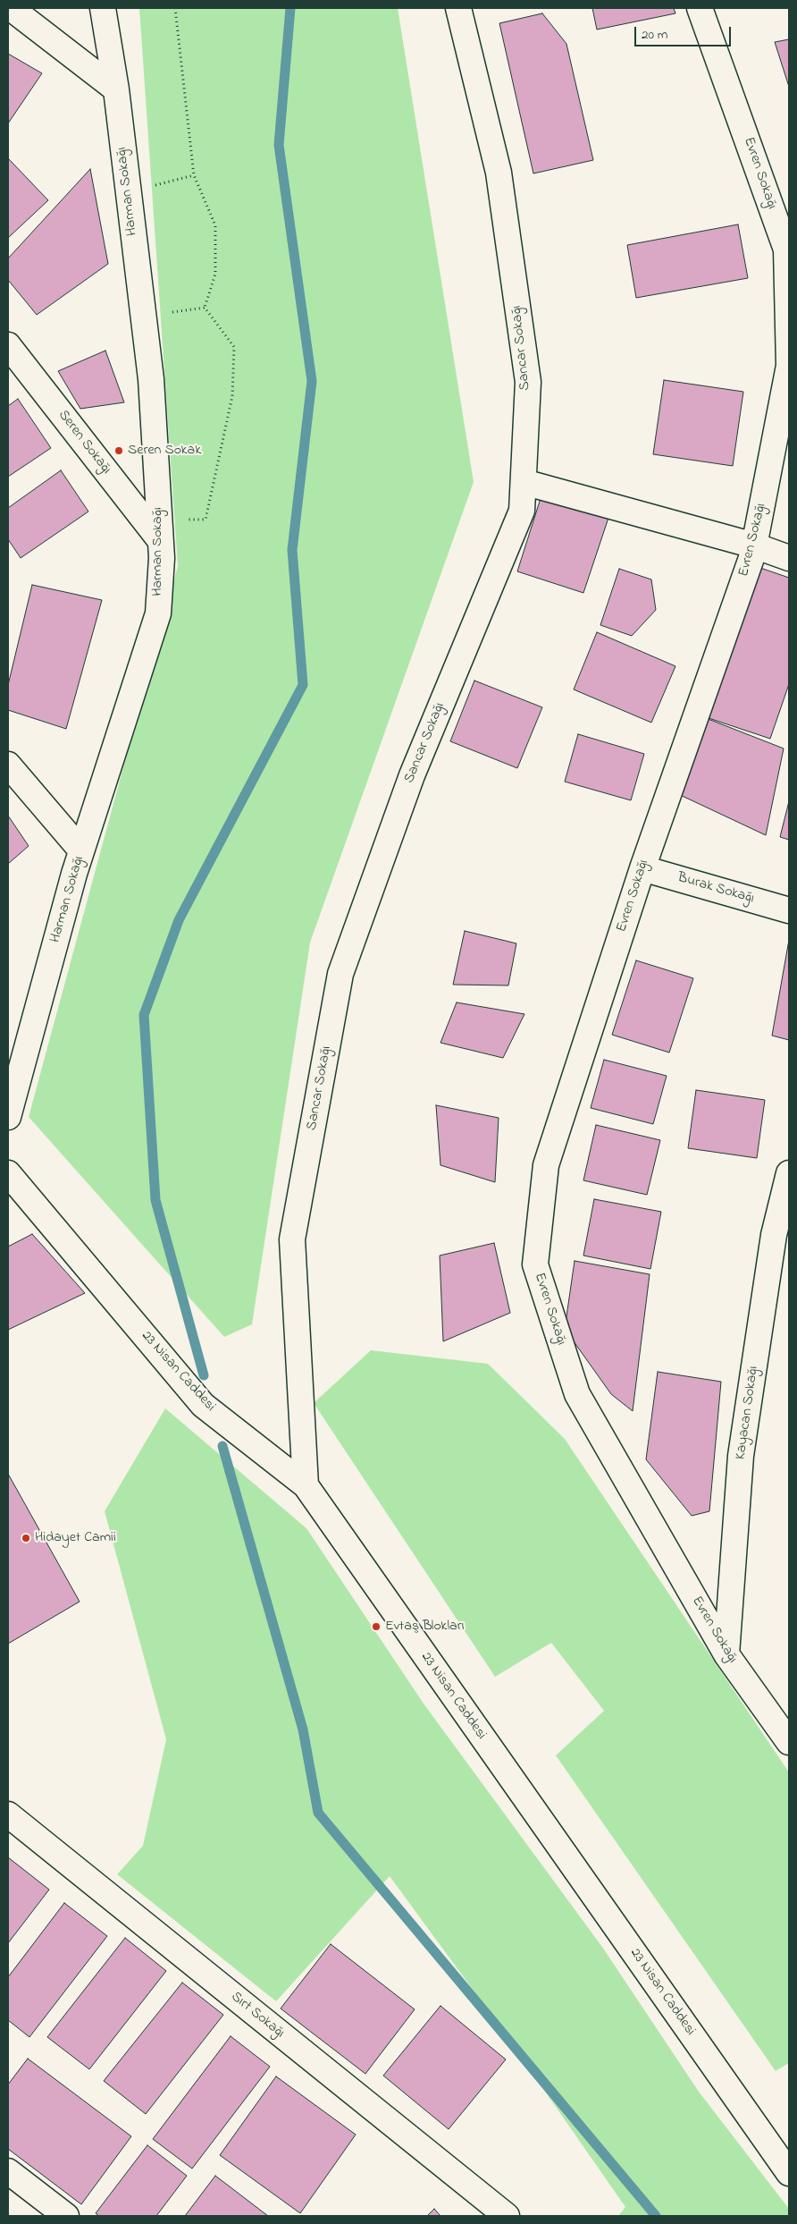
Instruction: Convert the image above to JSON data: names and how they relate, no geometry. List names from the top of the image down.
{
  "streets": {
    "street": [
      "Evren Sokağı",
      "Harman Sokağı",
      "Sancar Sokağı",
      "Seren Sokağı",
      "Burak Sokağı",
      "23 Nisan Caddesi",
      "Kayacan Sokağı",
      "Sırt Sokağı"
    ]
  },
  "crossings": [
    ["Evren Sokağı", "Burak Sokağı"],
    ["Evren Sokağı", "Kayacan Sokağı"],
    ["Harman Sokağı", "Seren Sokağı"],
    ["Sancar Sokağı", "23 Nisan Caddesi"]
  ],
  "places": ["Seren Sokak", "Hidayet Camii", "Evtaş Blokları"],
  "scale_bar": "20 m"
}
